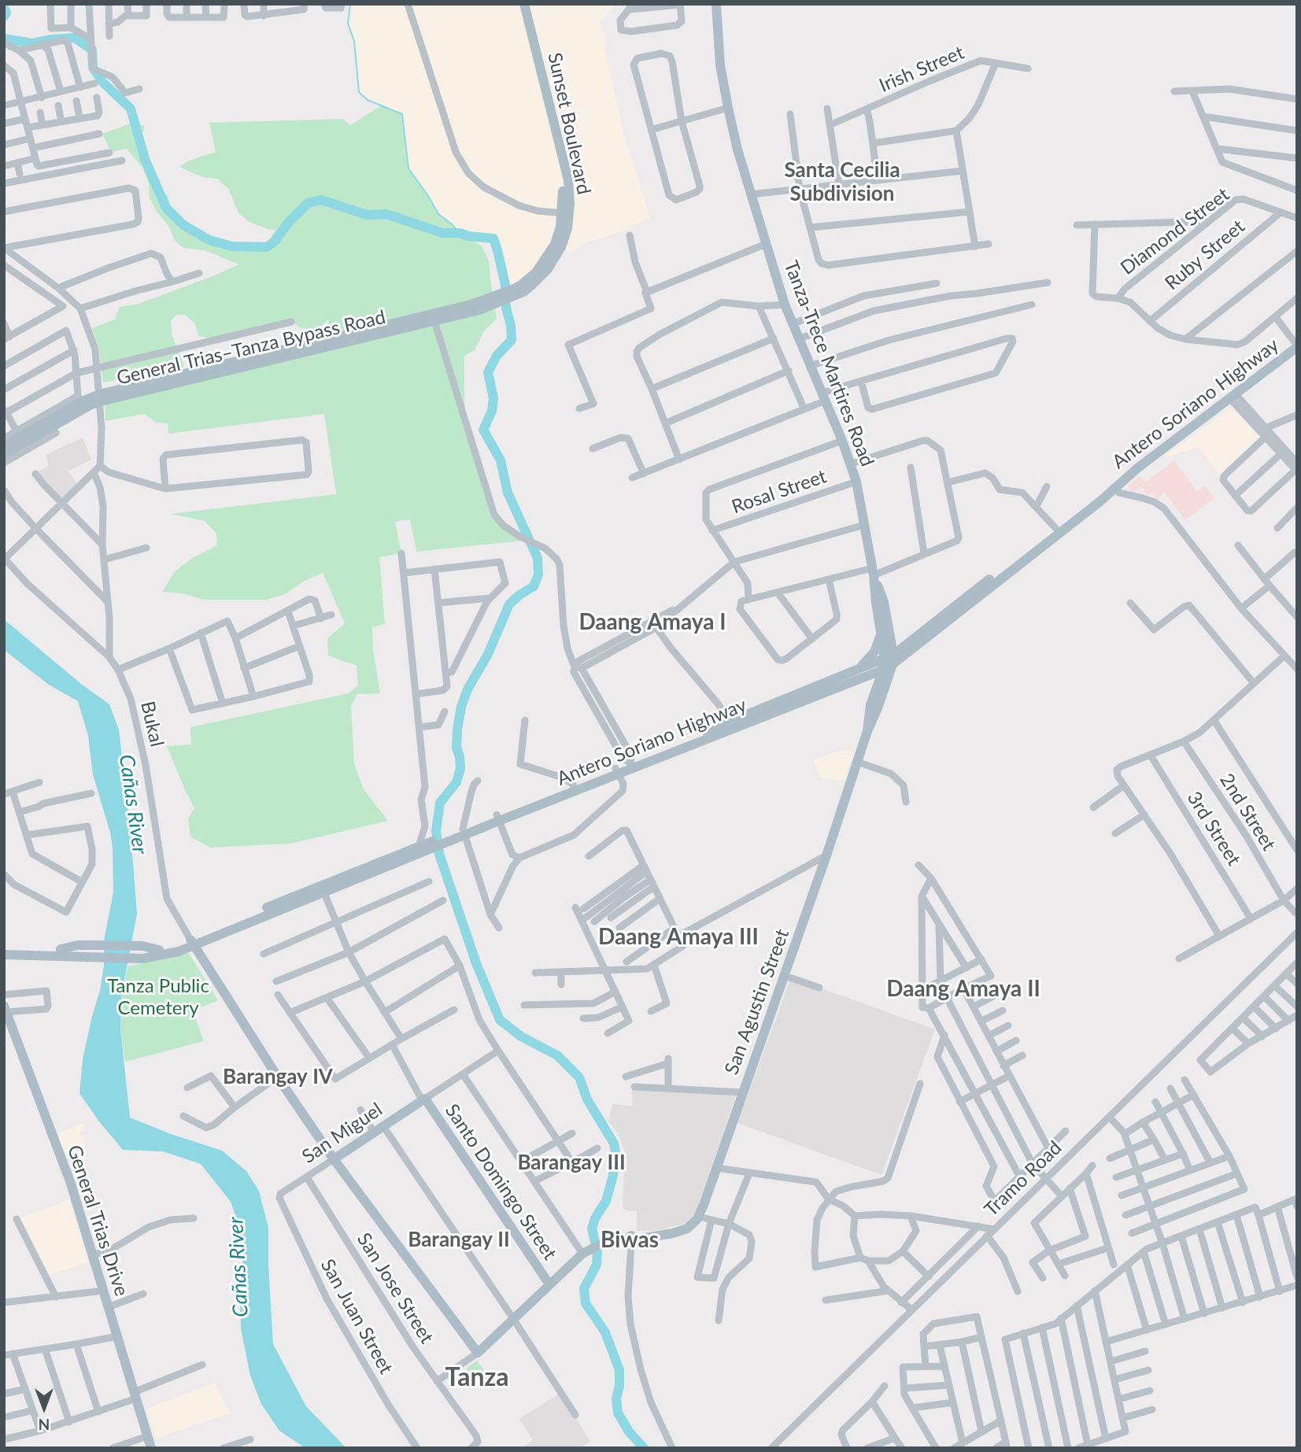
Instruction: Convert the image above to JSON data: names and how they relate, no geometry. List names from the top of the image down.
{
  "streets": {
    "main road": [
      "Sunset Boulevard",
      "General Trias–Tanza Bypass Road",
      "Tanza-Trece Martires Road",
      "Antero Soriano Highway",
      "San Agustin Street",
      "San Miguel",
      "Santo Domingo Street",
      "General Trias Drive"
    ],
    "street": [
      "Irish Street",
      "Diamond Street",
      "Ruby Street",
      "Rosal Street",
      "Bukal",
      "2nd Street",
      "3rd Street",
      "Tramo Road",
      "San Jose Street",
      "San Juan Street"
    ]
  },
  "crossings": [
    ["Sunset Boulevard", "General Trias–Tanza Bypass Road"],
    ["Diamond Street", "Ruby Street"],
    ["Tanza-Trece Martires Road", "Antero Soriano Highway"],
    ["Tanza-Trece Martires Road", "Rosal Street"],
    ["Tanza-Trece Martires Road", "San Agustin Street"],
    ["Antero Soriano Highway", "Bukal"],
    ["Antero Soriano Highway", "San Agustin Street"],
    ["San Miguel", "Santo Domingo Street"],
    ["San Miguel", "San Jose Street"],
    ["San Miguel", "San Juan Street"]
  ],
  "districts": [
    "Santa Cecilia Subdivision",
    "Daang Amaya I",
    "Daang Amaya III",
    "Daang Amaya II",
    "Barangay IV",
    "Barangay III",
    "Barangay II",
    "Biwas",
    "Tanza"
  ],
  "water": ["Cañas River"],
  "parks": ["Tanza Public Cemetery"],
  "north": "bottom"
}
